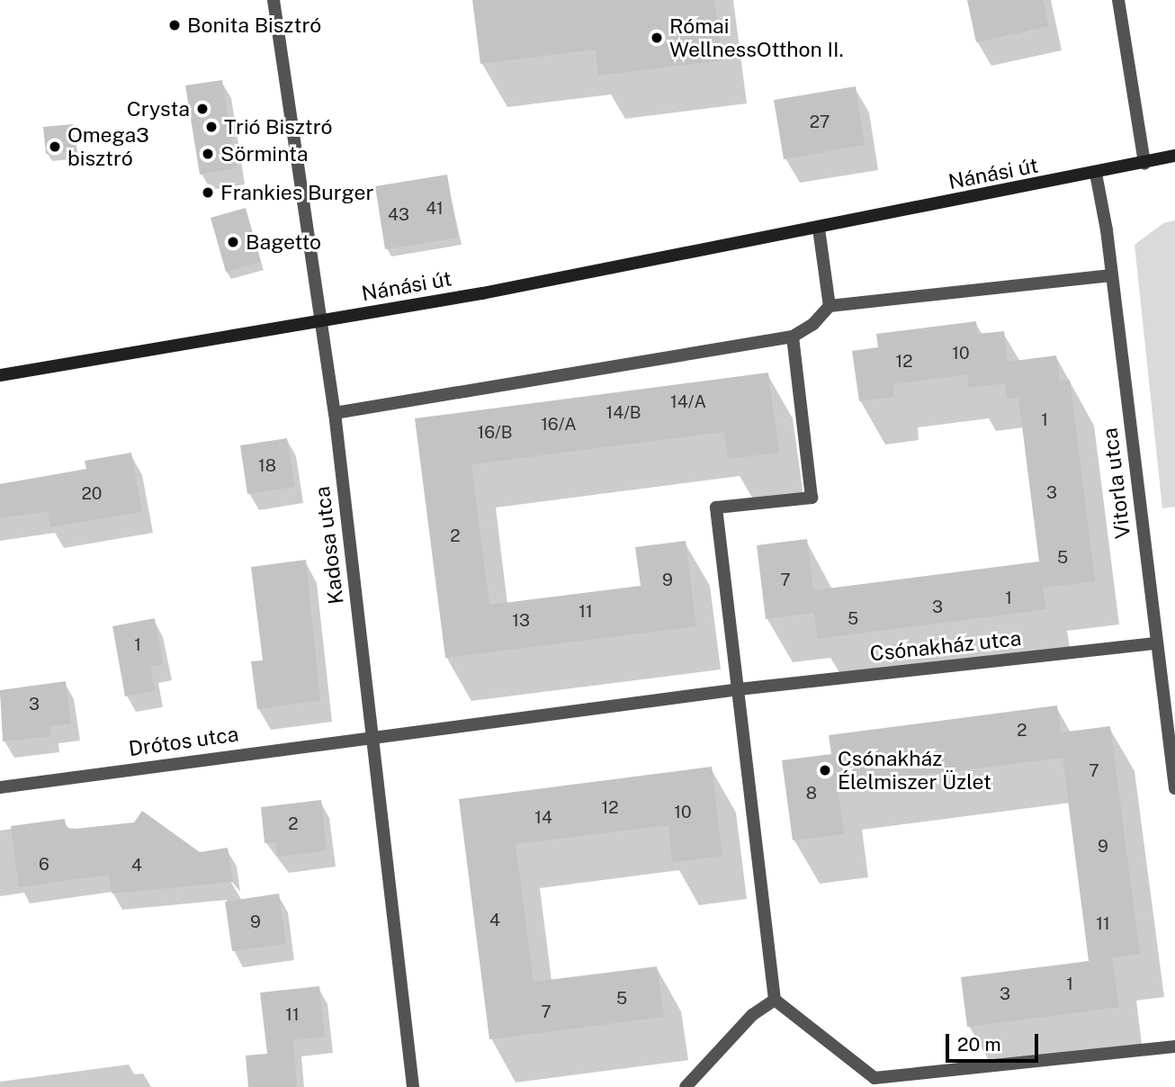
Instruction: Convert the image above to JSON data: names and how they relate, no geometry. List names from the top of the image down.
{
  "streets": {
    "street": [
      "Nánási út",
      "Vitorla utca",
      "Kadosa utca",
      "Csónakház utca",
      "Drótos utca"
    ]
  },
  "crossings": [
    ["Nánási út", "Vitorla utca"],
    ["Nánási út", "Kadosa utca"],
    ["Vitorla utca", "Csónakház utca"],
    ["Kadosa utca", "Csónakház utca"],
    ["Kadosa utca", "Drótos utca"],
    ["Csónakház utca", "Drótos utca"]
  ],
  "places": [
    "Bonita Bisztró",
    "Római WellnessOtthon II.",
    "Crysta",
    "Trió Bisztró",
    "Omega3 bisztró",
    "Sörminta",
    "Frankies Burger",
    "Bagetto",
    "Csónakház Élelmiszer Üzlet"
  ],
  "house_numbers": [
    "27",
    "41",
    "43",
    "10",
    "12",
    "14/A",
    "14/B",
    "1",
    "16/A",
    "16/B",
    "18",
    "3",
    "20",
    "2",
    "5",
    "9",
    "7",
    "1",
    "3",
    "11",
    "5",
    "13",
    "1",
    "3",
    "2",
    "7",
    "8",
    "12",
    "10",
    "14",
    "2",
    "9",
    "6",
    "4",
    "4",
    "9",
    "11",
    "1",
    "3",
    "5",
    "7",
    "11"
  ],
  "scale_bar": "20 m"
}
